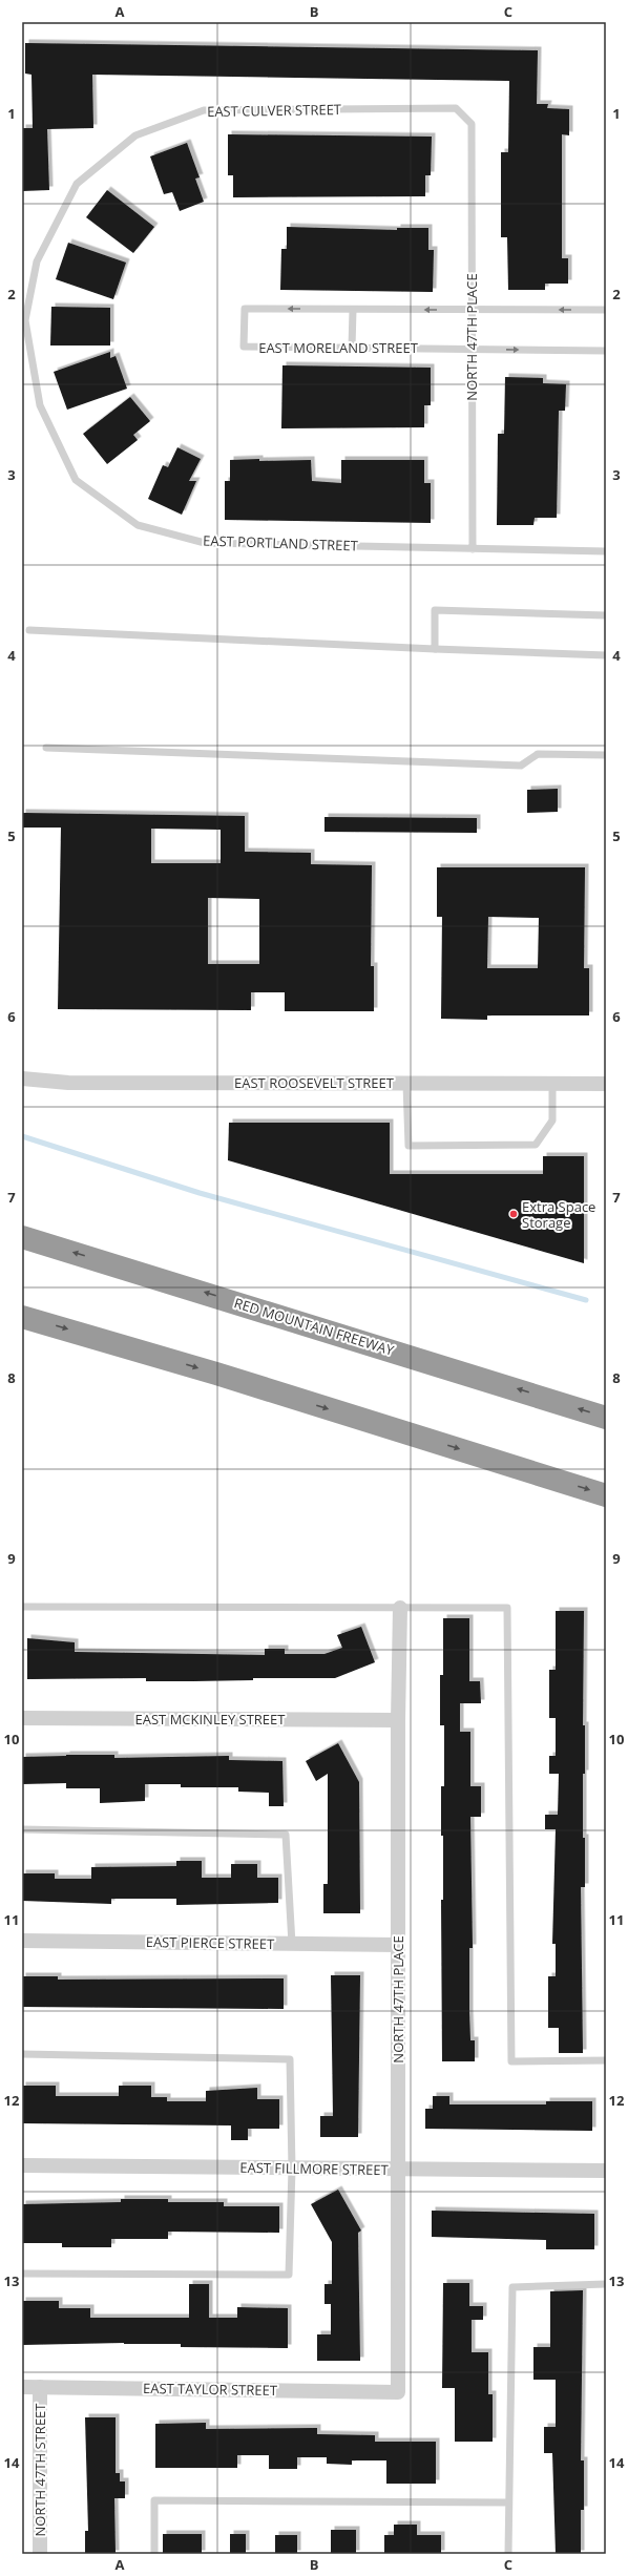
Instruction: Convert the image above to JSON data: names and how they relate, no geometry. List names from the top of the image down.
{
  "streets": {
    "highway": ["RED MOUNTAIN FREEWAY"],
    "street": [
      "NORTH 47TH PLACE",
      "EAST ROOSEVELT STREET",
      "EAST MCKINLEY STREET",
      "EAST PIERCE STREET",
      "EAST FILLMORE STREET",
      "EAST TAYLOR STREET",
      "NORTH 47TH STREET"
    ],
    "lane": ["EAST CULVER STREET", "EAST MORELAND STREET", "EAST PORTLAND STREET"]
  },
  "crossings": [
    ["EAST CULVER STREET", "NORTH 47TH PLACE"],
    ["EAST CULVER STREET", "EAST PORTLAND STREET"],
    ["NORTH 47TH PLACE", "EAST MORELAND STREET"],
    ["NORTH 47TH PLACE", "EAST PORTLAND STREET"],
    ["NORTH 47TH PLACE", "EAST MCKINLEY STREET"],
    ["NORTH 47TH PLACE", "EAST PIERCE STREET"],
    ["NORTH 47TH PLACE", "EAST FILLMORE STREET"],
    ["NORTH 47TH PLACE", "EAST TAYLOR STREET"],
    ["EAST TAYLOR STREET", "NORTH 47TH STREET"]
  ],
  "places": ["Extra Space Storage"],
  "grid": {
    "columns": ["A", "B", "C"],
    "rows": [
      "1",
      "2",
      "3",
      "4",
      "5",
      "6",
      "7",
      "8",
      "9",
      "10",
      "11",
      "12",
      "13",
      "14"
    ]
  }
}
